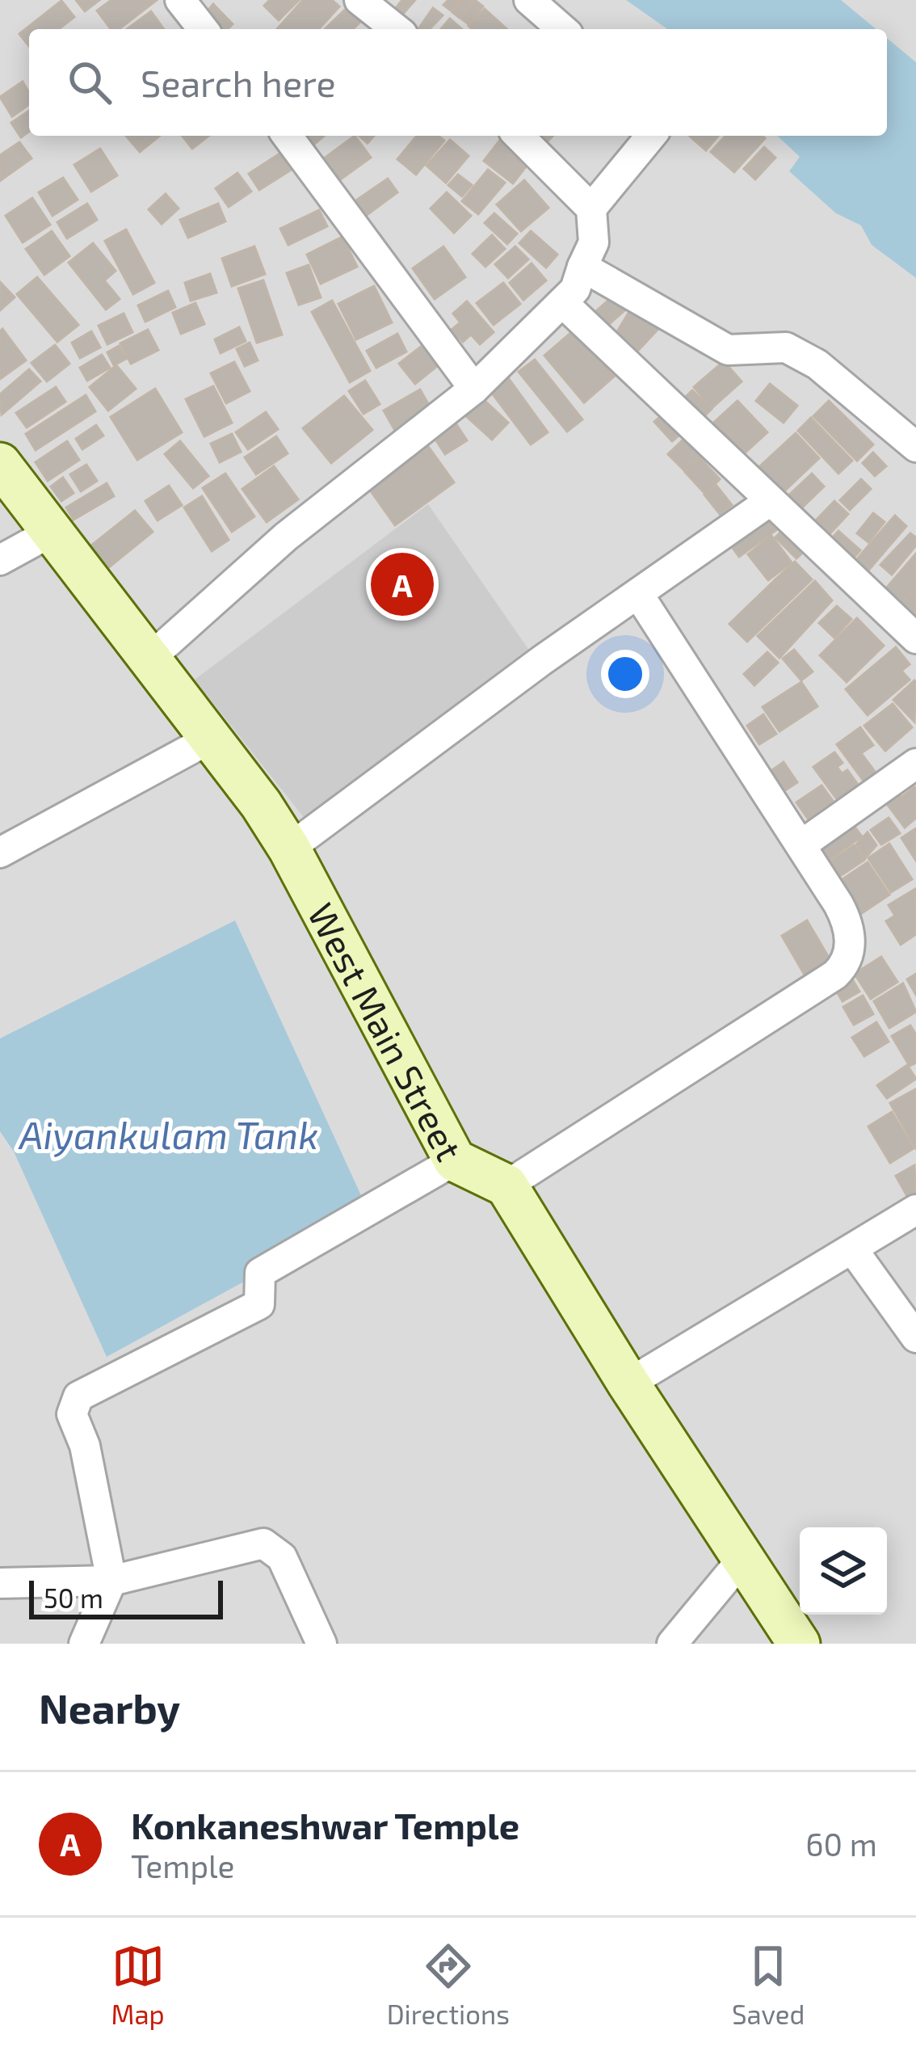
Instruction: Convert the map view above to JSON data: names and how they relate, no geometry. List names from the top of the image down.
{
  "streets": {
    "street": ["West Main Street"]
  },
  "water": ["Aiyankulam Tank"],
  "scale_bar": "50 m",
  "page": {
    "search": "Search here",
    "pins": "A",
    "scale": "50 m",
    "heading": "Nearby",
    "list": [
      {
        "mark": "A",
        "name": "Konkaneshwar Temple",
        "note": "Temple",
        "value": "60 m"
      }
    ],
    "nav": ["Map", "Directions", "Saved"]
  }
}
